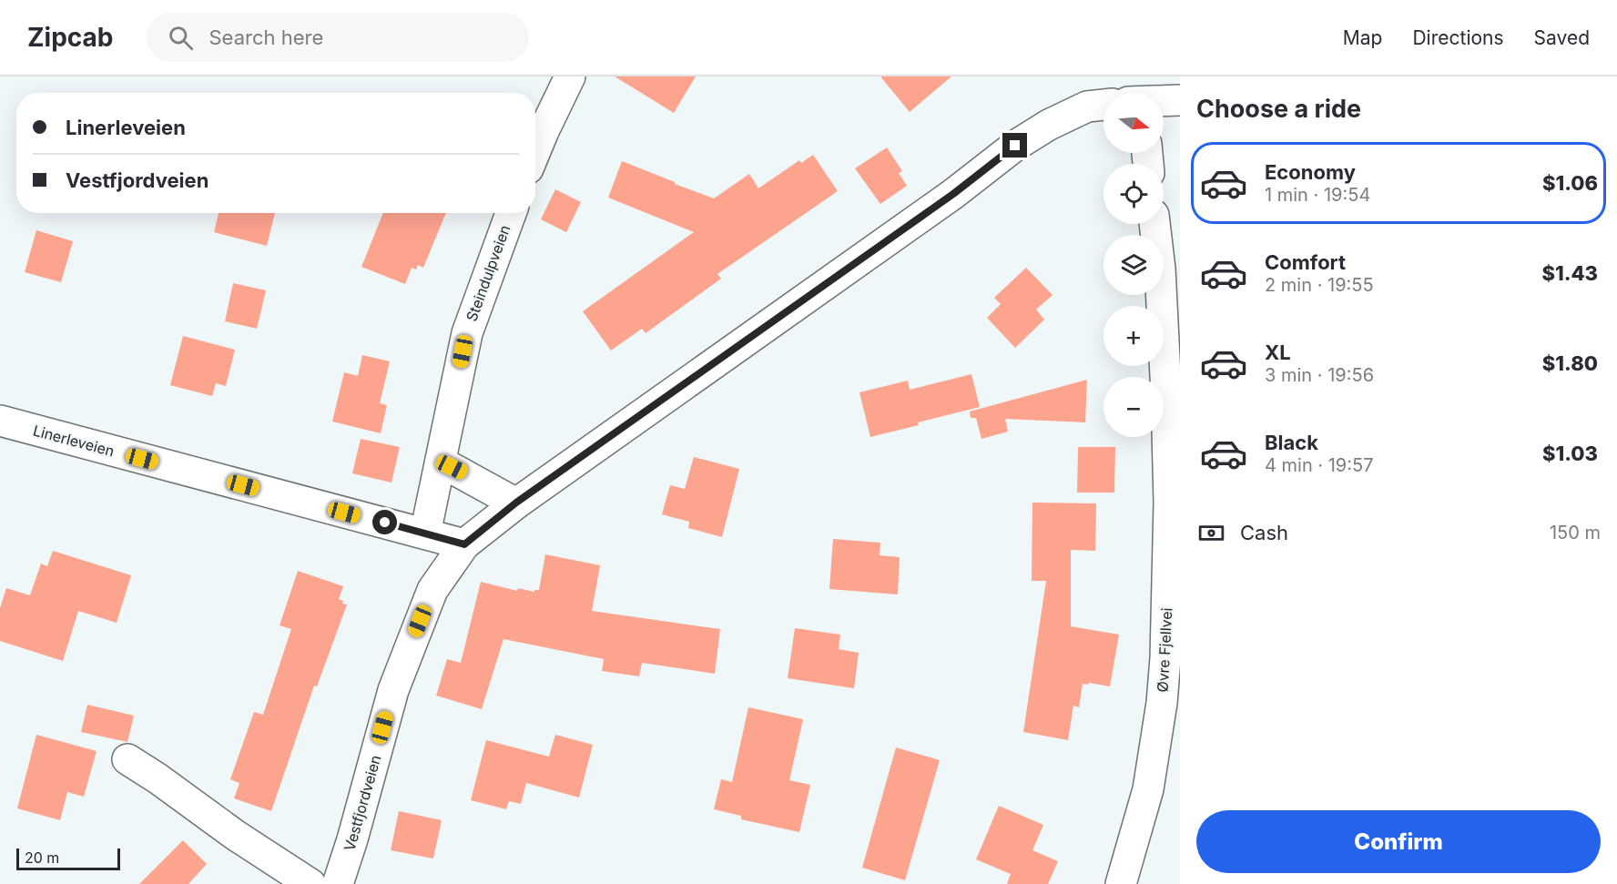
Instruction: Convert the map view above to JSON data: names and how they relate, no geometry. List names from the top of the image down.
{
  "streets": {
    "street": [
      "Steindulpveien",
      "Linerleveien",
      "Øvre Fjellvei",
      "Vestfjordveien"
    ]
  },
  "crossings": [
    ["Steindulpveien", "Linerleveien"],
    ["Linerleveien", "Vestfjordveien"]
  ],
  "scale_bar": "20 m",
  "north": "right",
  "page": {
    "header": "Zipcab",
    "search": "Search here",
    "nav": ["Map", "Directions", "Saved"],
    "heading": "Choose a ride",
    "map_buttons": ["+", "−"],
    "banner": ["Linerleveien", "Vestfjordveien"],
    "list": [
      {
        "name": "Economy",
        "note": "1 min · 19:54",
        "value": "$1.06"
      },
      {
        "name": "Comfort",
        "note": "2 min · 19:55",
        "value": "$1.43"
      },
      {
        "name": "XL",
        "note": "3 min · 19:56",
        "value": "$1.80"
      },
      {
        "name": "Black",
        "note": "4 min · 19:57",
        "value": "$1.03"
      }
    ],
    "pay": ["Cash", "150 m"],
    "buttons": "Confirm",
    "scale": "20 m"
  }
}
